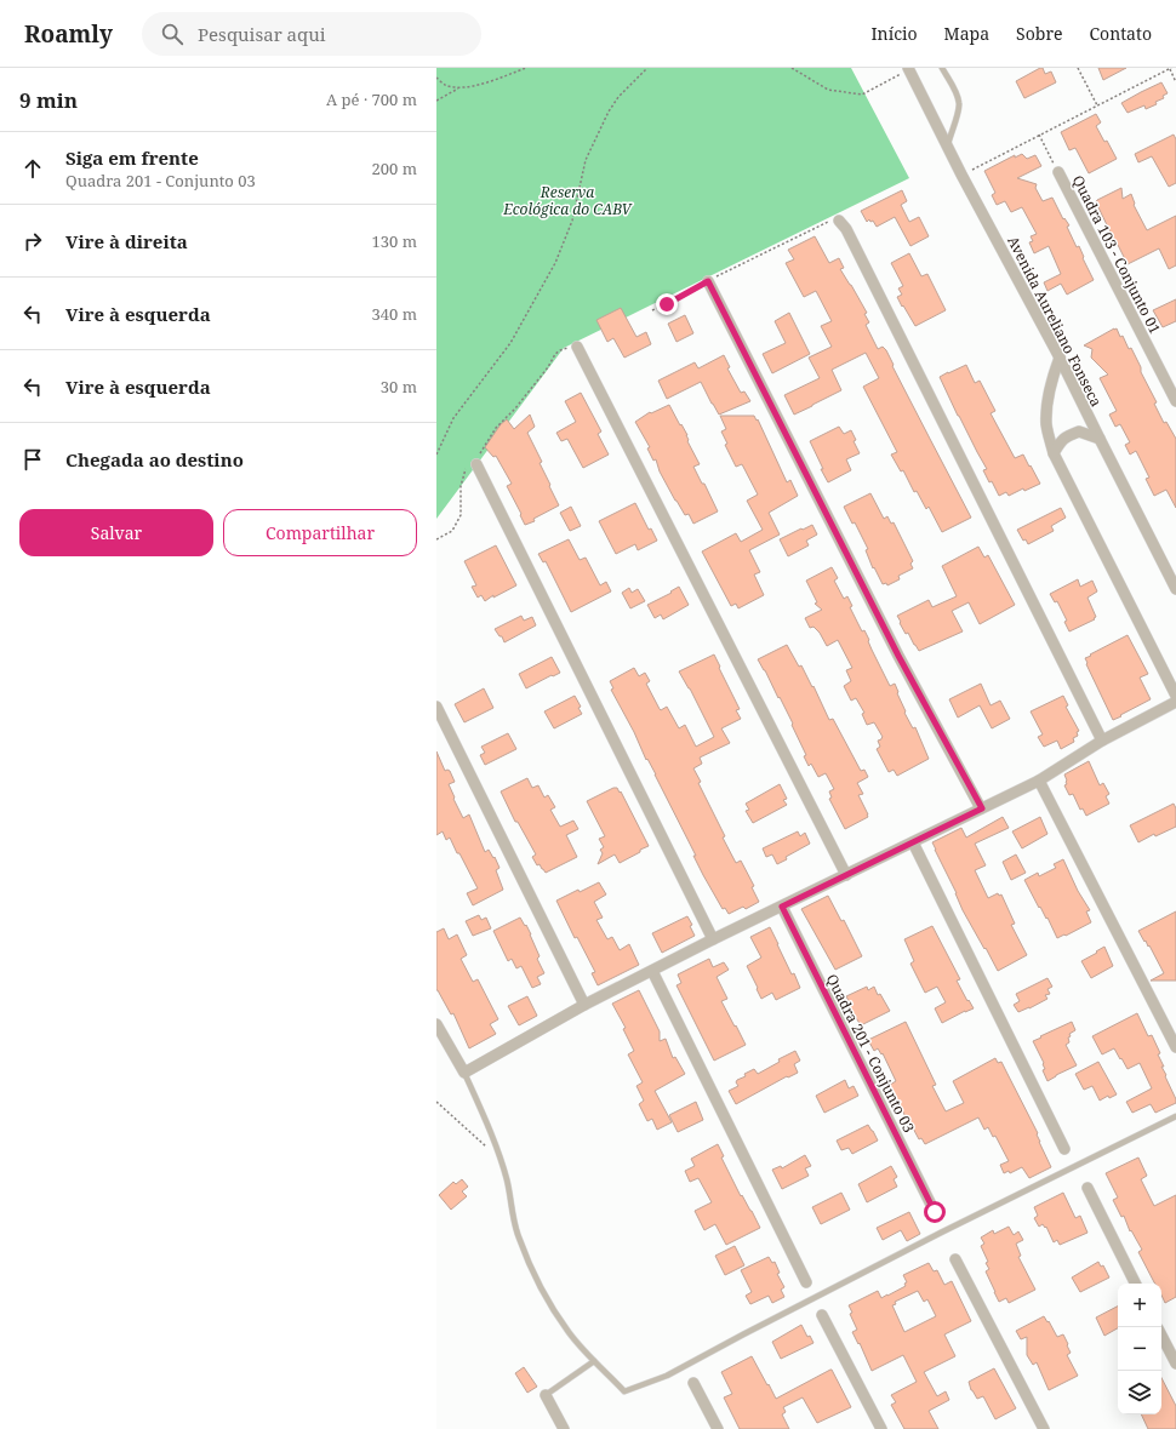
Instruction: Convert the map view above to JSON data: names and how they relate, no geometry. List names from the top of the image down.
{
  "streets": {
    "street": ["Quadra 103 - Conjunto 01", "Avenida Aureliano Fonseca", "Quadra 201 - Conjunto 03"]
  },
  "parks": ["Reserva Ecológica do CABV"],
  "page": {
    "header": "Roamly",
    "search": "Pesquisar aqui",
    "nav": [
      "Início",
      "Mapa",
      "Sobre",
      "Contato"
    ],
    "heading": ["9 min", "A pé · 700 m"],
    "list": [
      ["Siga em frente", "Quadra 201 - Conjunto 03", "200 m"],
      ["Vire à direita", "130 m"],
      ["Vire à esquerda", "340 m"],
      ["Vire à esquerda", "30 m"],
      "Chegada ao destino"
    ],
    "buttons": ["Salvar", "Compartilhar"],
    "map_buttons": ["+", "−"]
  }
}
